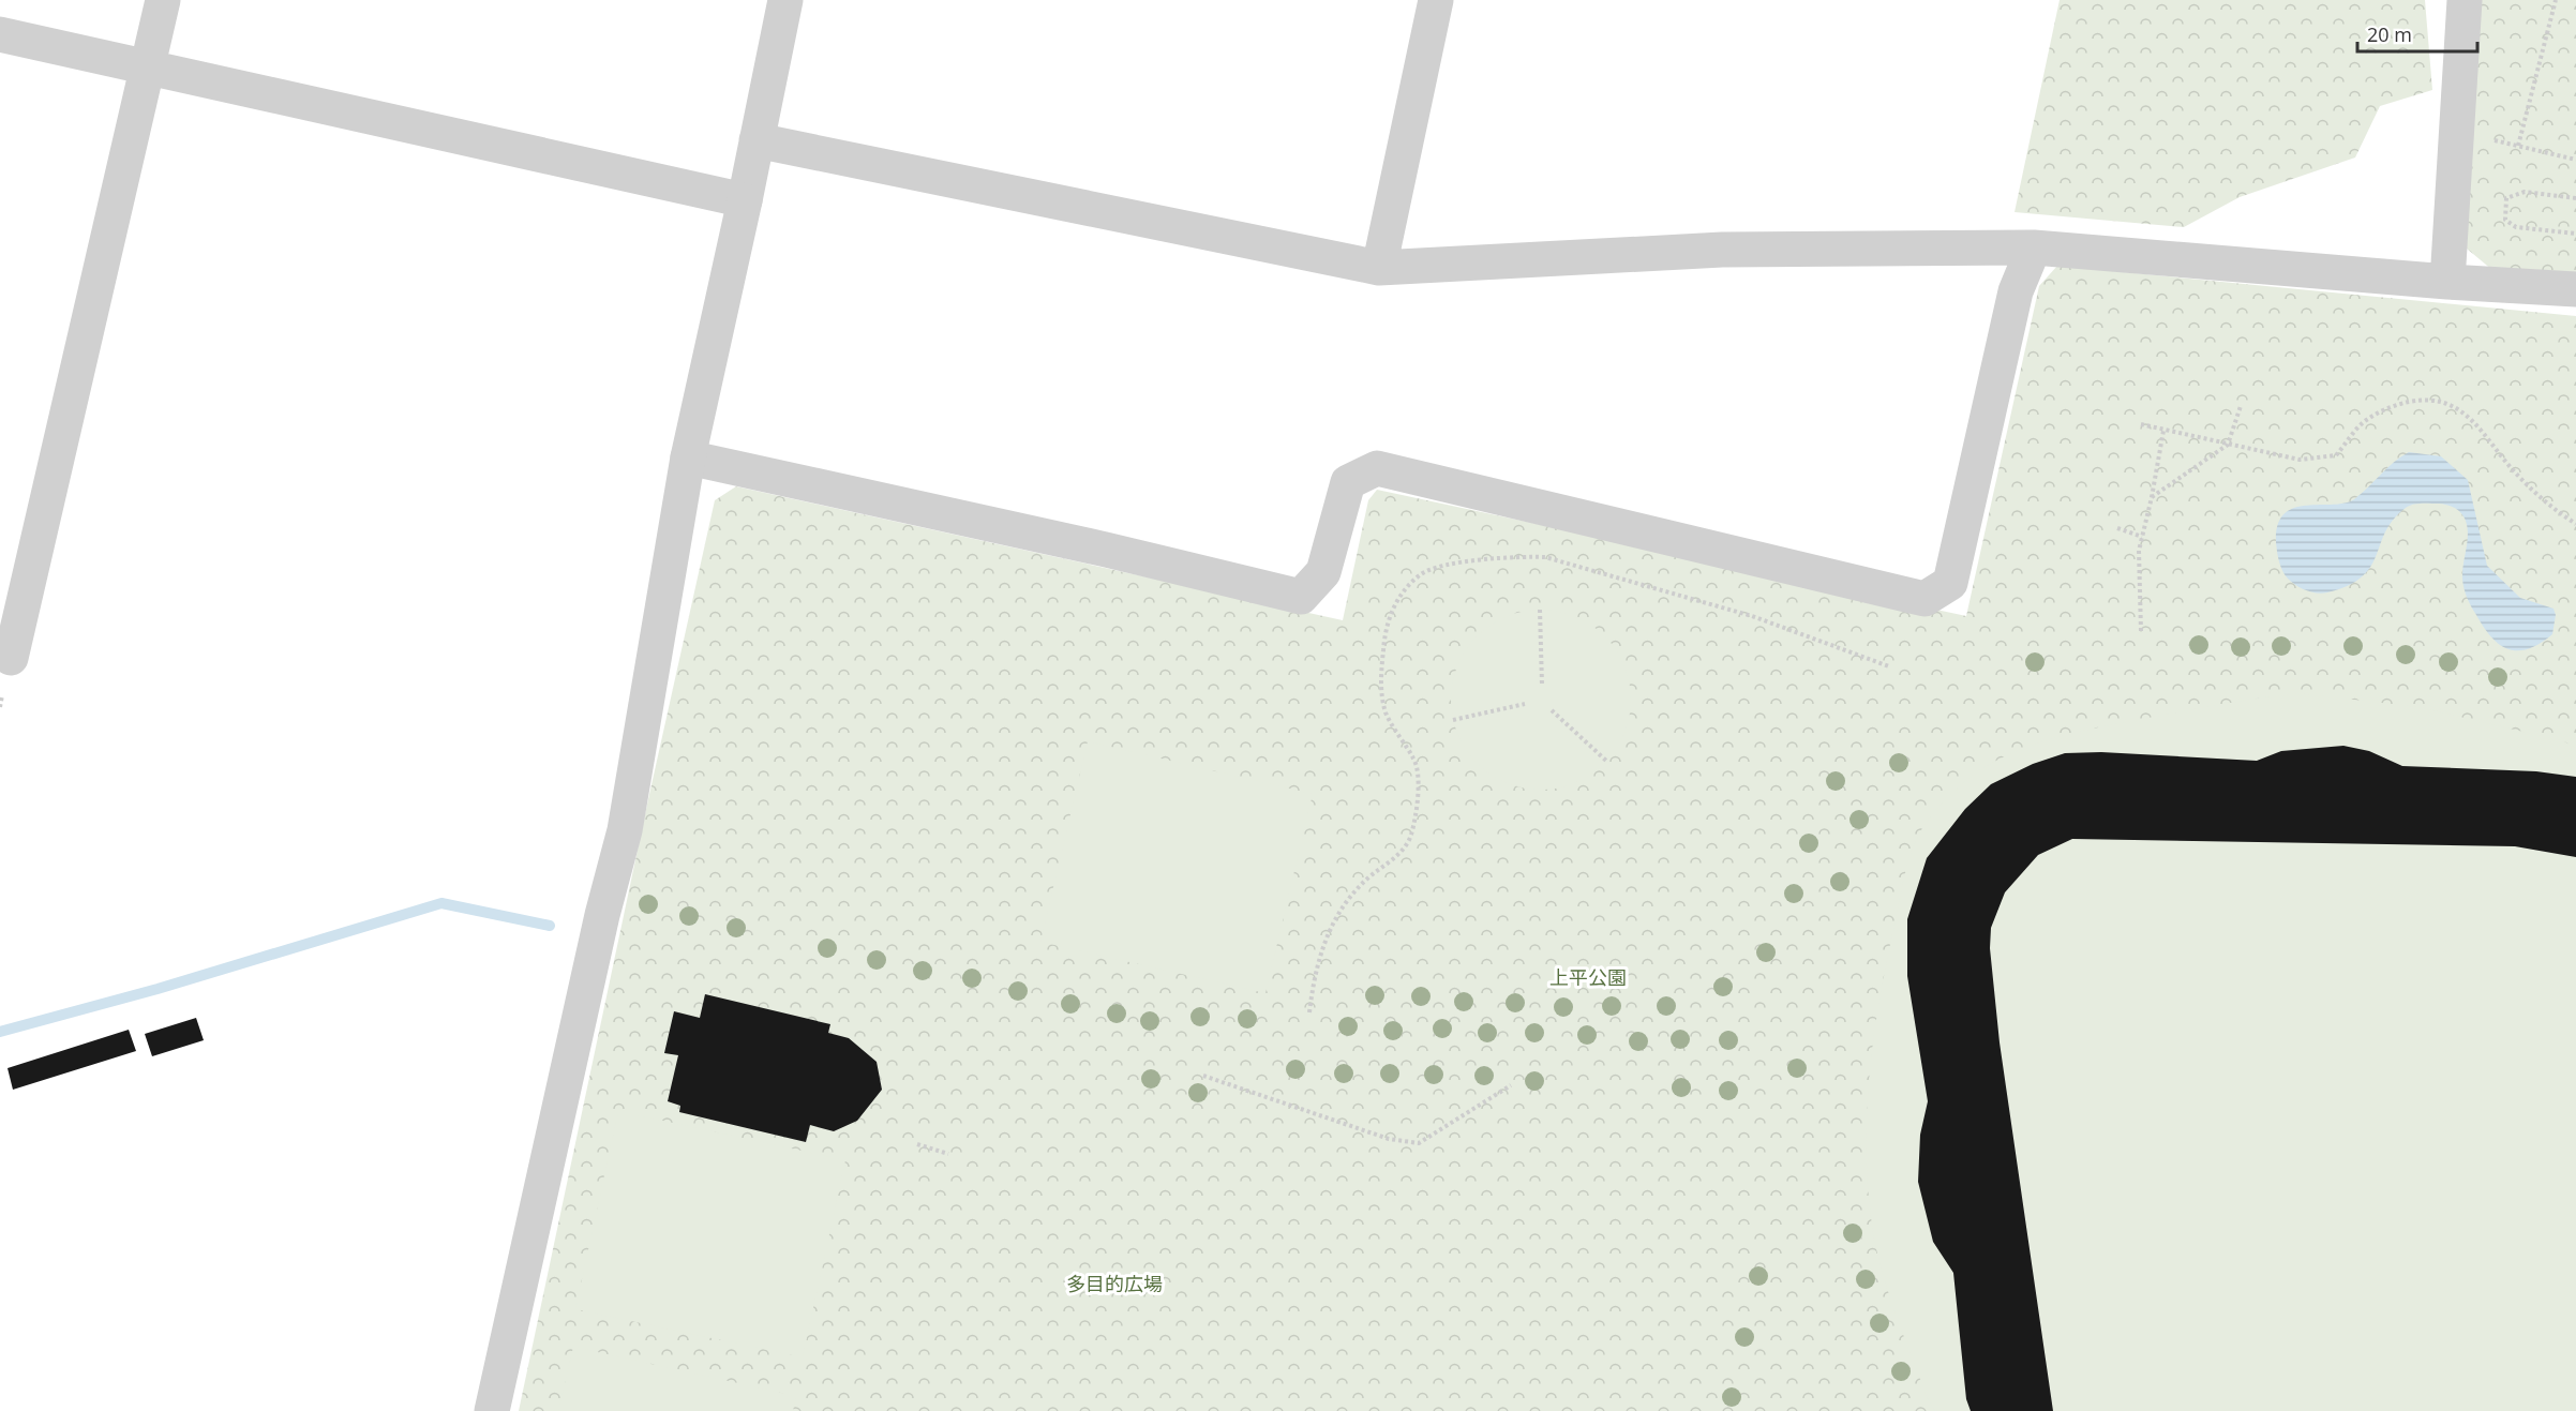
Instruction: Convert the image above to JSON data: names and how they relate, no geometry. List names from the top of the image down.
{
  "parks": ["上平公園", "多目的広場"],
  "scale_bar": "20 m"
}
